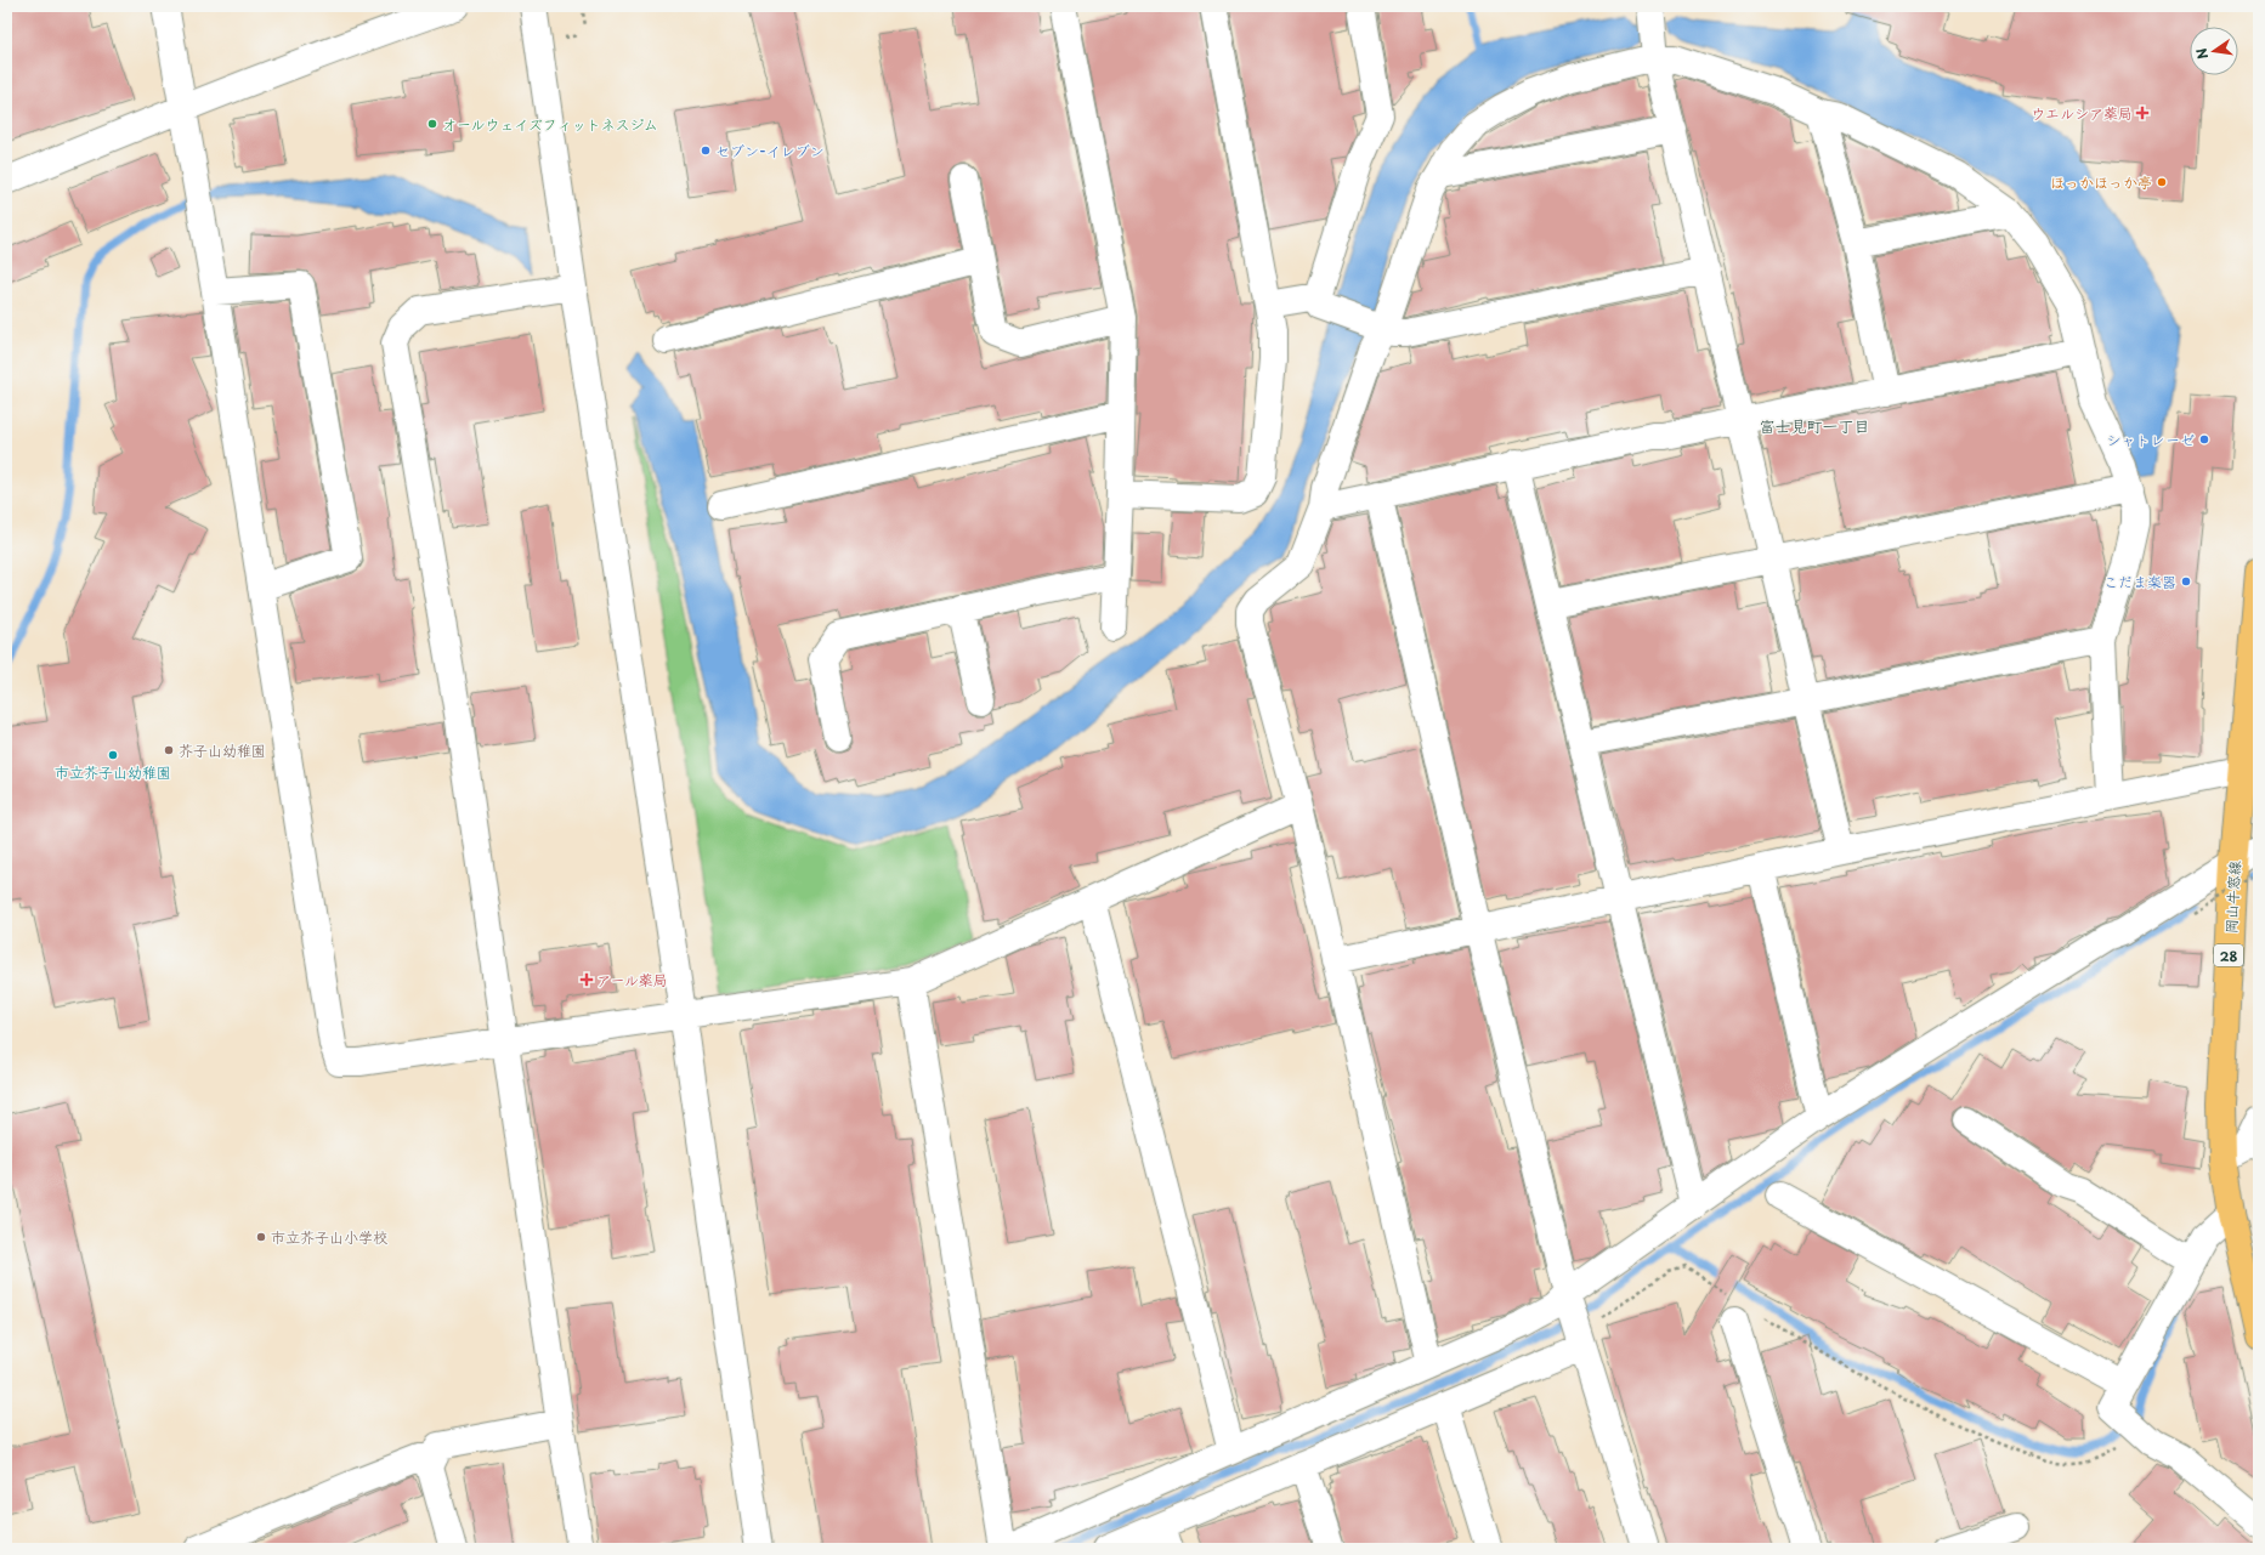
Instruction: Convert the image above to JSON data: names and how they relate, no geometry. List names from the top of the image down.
{
  "streets": {
    "main road": ["岡山牛窓線", "28"]
  },
  "districts": ["富士見町一丁目"],
  "places": {
    "health": ["ウエルシア薬局", "アール薬局"],
    "other": [
      "オールウェイズフィットネスジム",
      "セブン-イレブン",
      "ほっかほっか亭",
      "シャトレーゼ",
      "こだま楽器",
      "芥子山幼稚園",
      "市立芥子山幼稚園",
      "市立芥子山小学校"
    ]
  },
  "north": "left"
}
